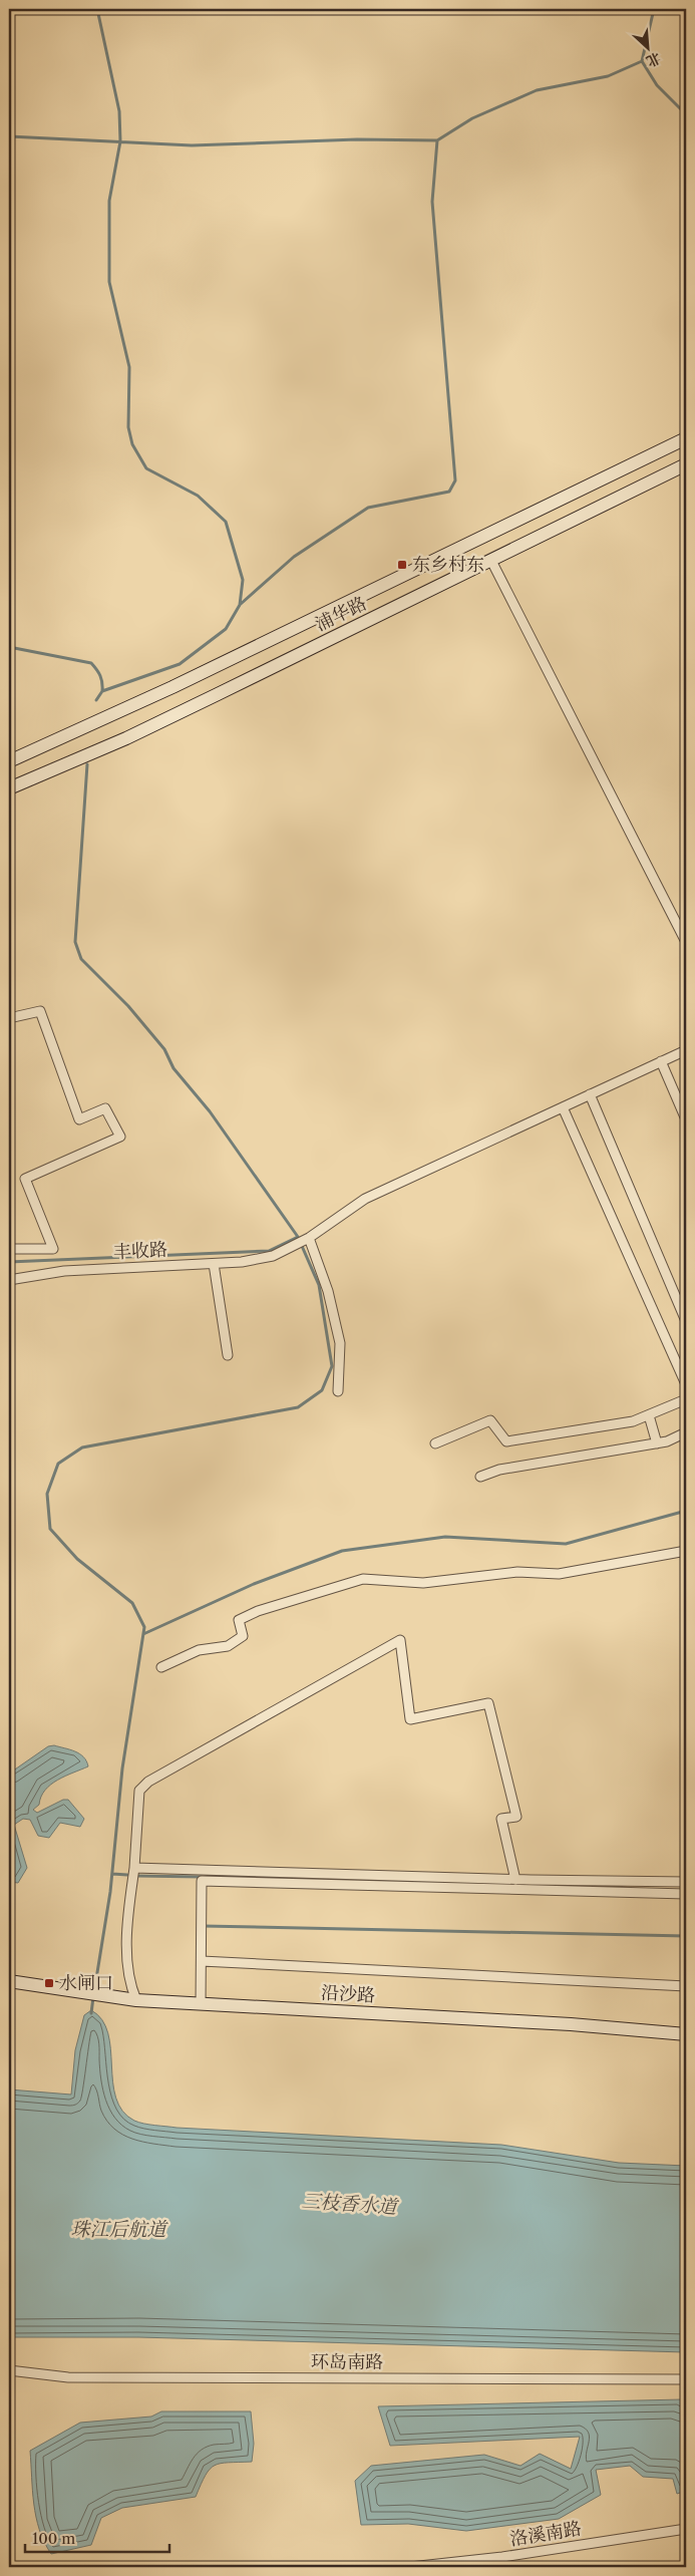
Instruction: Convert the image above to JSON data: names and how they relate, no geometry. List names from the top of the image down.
{
  "streets": {
    "main road": ["浦华路", "沿沙路"],
    "street": ["丰收路", "环岛南路", "洛溪南路"]
  },
  "water": ["三枝香水道", "珠江后航道"],
  "places": {
    "transit": ["东乡村东", "水闸口"]
  },
  "scale_bar": "100 m",
  "north": "bottom right"
}
